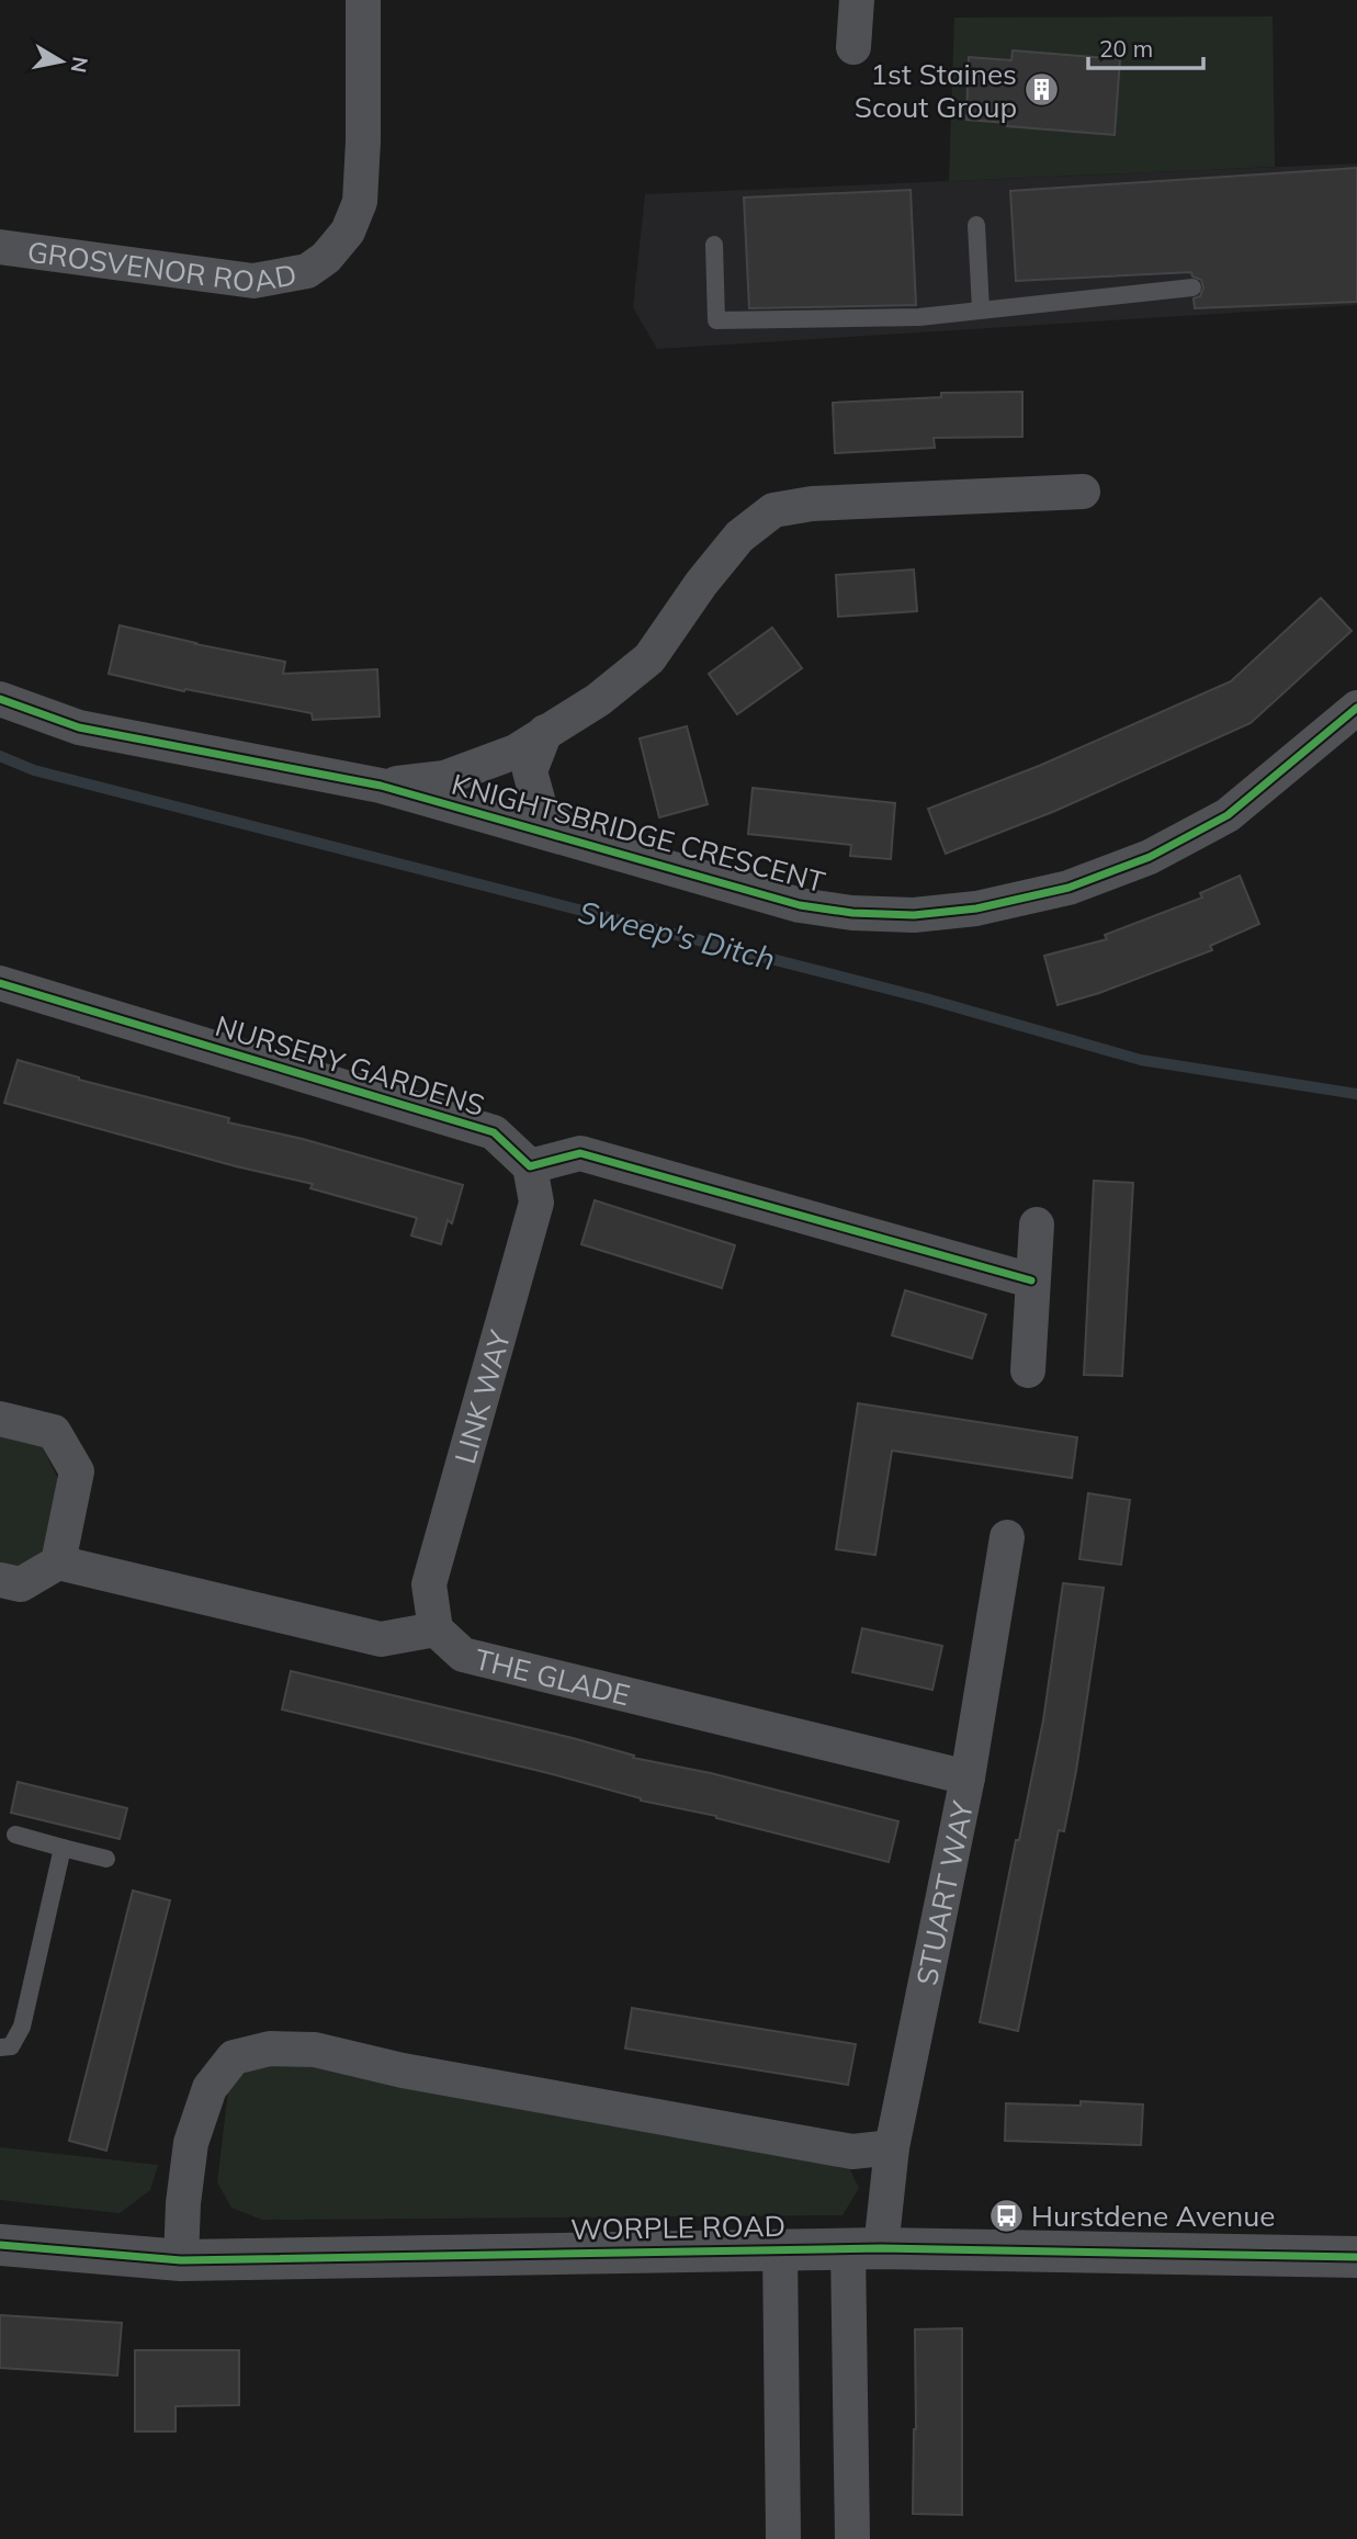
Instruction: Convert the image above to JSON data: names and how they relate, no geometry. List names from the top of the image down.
{
  "streets": {
    "street": [
      "GROSVENOR ROAD",
      "KNIGHTSBRIDGE CRESCENT",
      "NURSERY GARDENS",
      "LINK WAY",
      "THE GLADE",
      "STUART WAY",
      "WORPLE ROAD"
    ]
  },
  "crossings": [
    ["NURSERY GARDENS", "LINK WAY"],
    ["LINK WAY", "THE GLADE"],
    ["THE GLADE", "STUART WAY"],
    ["STUART WAY", "WORPLE ROAD"]
  ],
  "water": ["Sweep's Ditch"],
  "places": {
    "building": ["1st Staines Scout Group"],
    "bus stop": ["Hurstdene Avenue"]
  },
  "scale_bar": "20 m",
  "north": "right"
}
